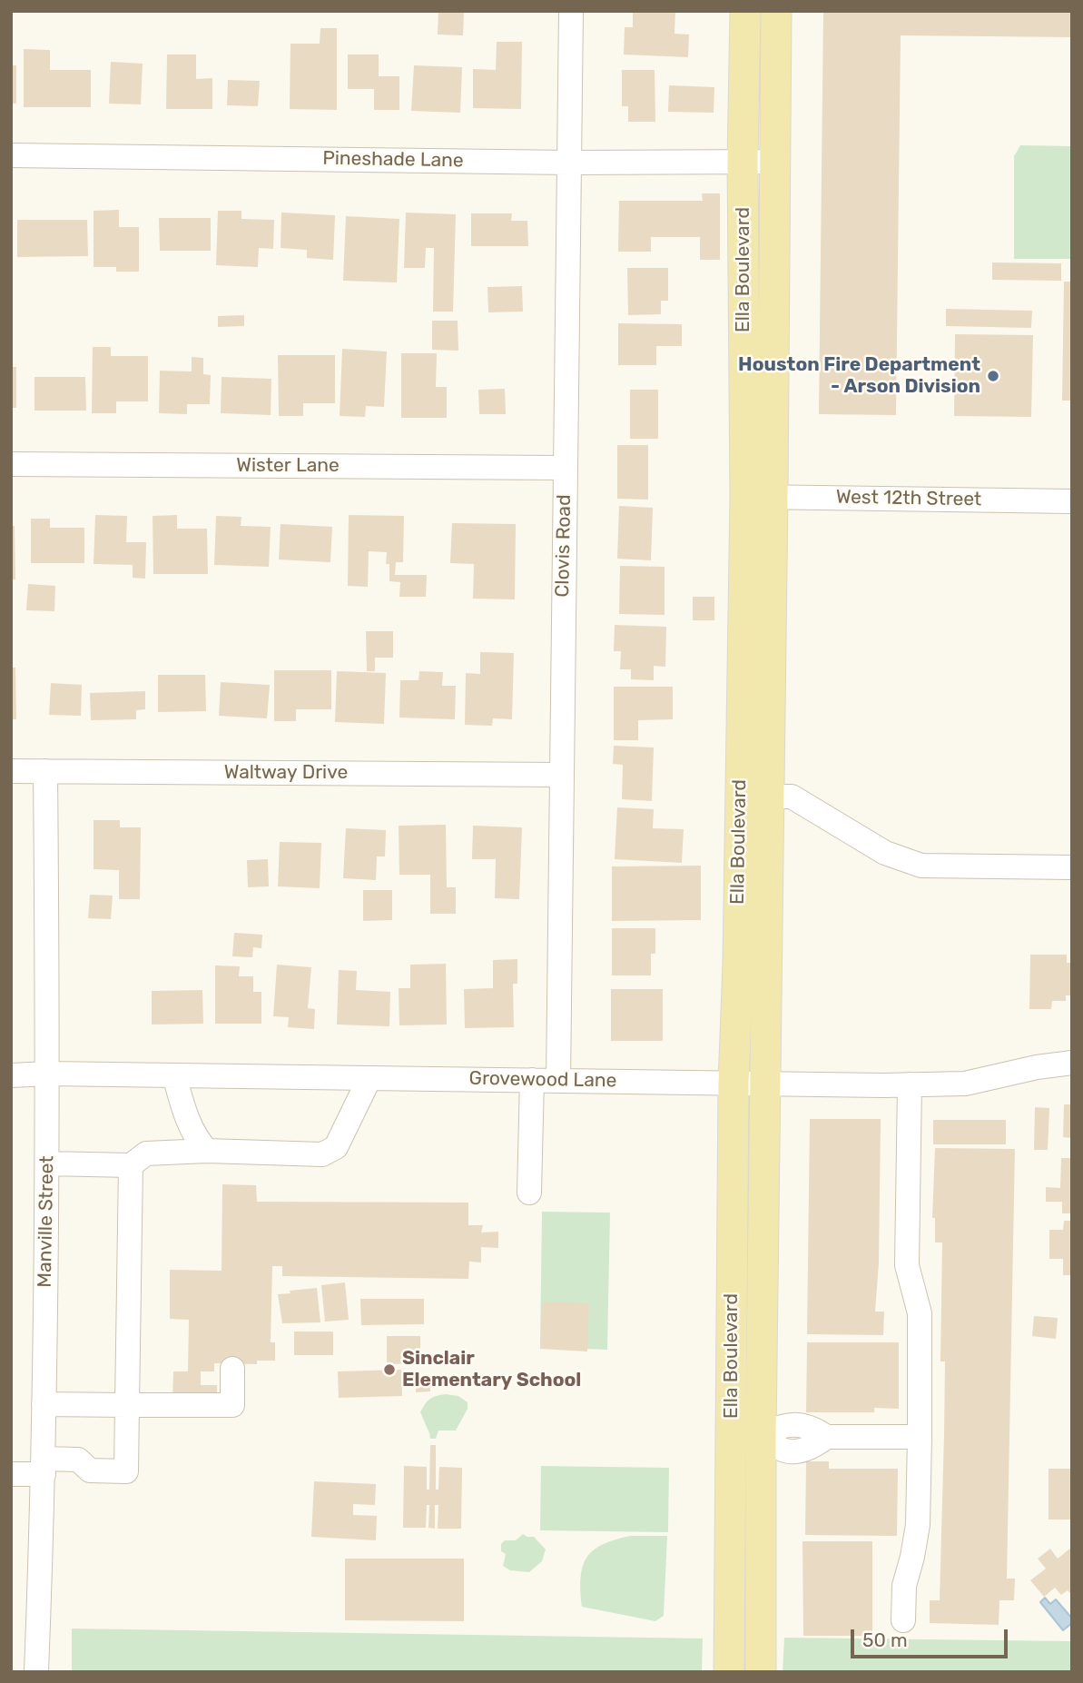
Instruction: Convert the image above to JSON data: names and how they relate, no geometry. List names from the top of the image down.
{
  "streets": {
    "main road": ["Ella Boulevard"],
    "street": [
      "Pineshade Lane",
      "Wister Lane",
      "West 12th Street",
      "Clovis Road",
      "Waltway Drive",
      "Grovewood Lane",
      "Manville Street"
    ]
  },
  "crossings": [
    ["Pineshade Lane", "Ella Boulevard"],
    ["Pineshade Lane", "Clovis Road"],
    ["Ella Boulevard", "West 12th Street"],
    ["Ella Boulevard", "Grovewood Lane"],
    ["Wister Lane", "Clovis Road"],
    ["Clovis Road", "Waltway Drive"],
    ["Clovis Road", "Grovewood Lane"],
    ["Waltway Drive", "Manville Street"],
    ["Grovewood Lane", "Manville Street"]
  ],
  "places": ["Houston Fire Department - Arson Division", "Sinclair Elementary School"],
  "scale_bar": "50 m"
}
